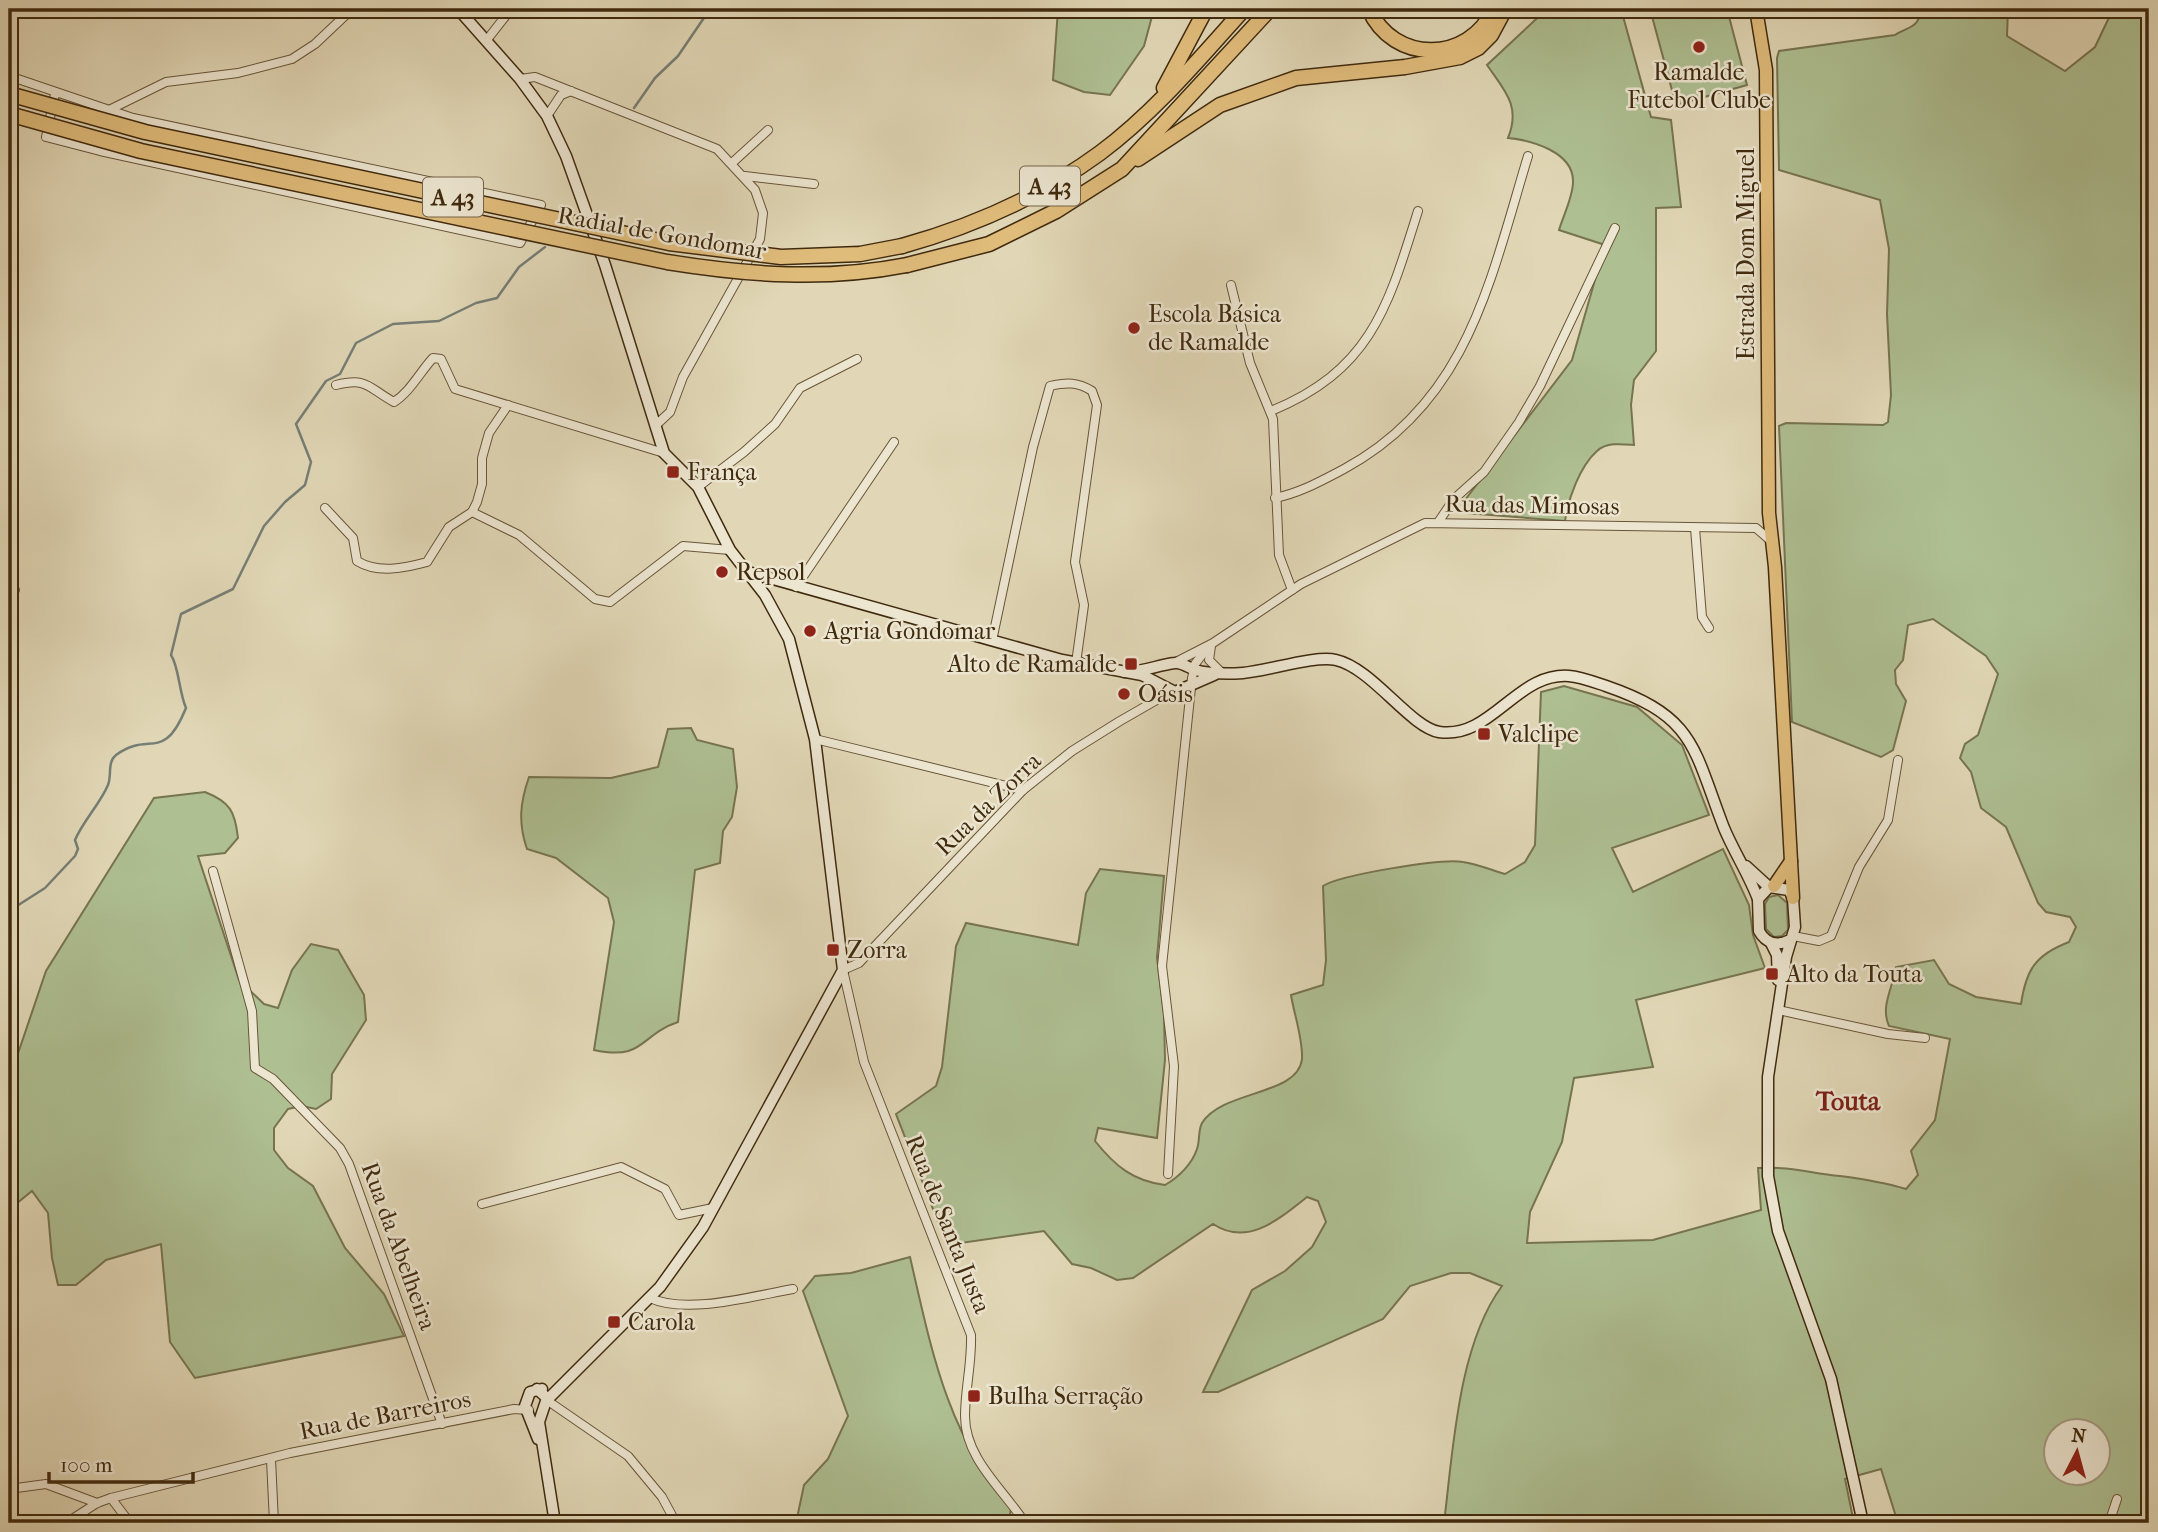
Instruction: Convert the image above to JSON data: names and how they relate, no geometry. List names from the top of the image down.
{
  "streets": {
    "highway": ["A 43", "Radial de Gondomar"],
    "main road": ["Estrada Dom Miguel"],
    "street": [
      "Rua das Mimosas",
      "Rua da Zorra",
      "Rua de Santa Justa",
      "Rua da Abelheira",
      "Rua de Barreiros"
    ]
  },
  "crossings": [
    ["Rua das Mimosas", "Rua da Zorra"],
    ["Rua da Zorra", "Rua de Santa Justa"],
    ["Rua da Abelheira", "Rua de Barreiros"]
  ],
  "districts": ["Touta"],
  "places": {
    "other": [
      "Ramalde Futebol Clube",
      "Escola Básica de Ramalde",
      "Repsol",
      "Agria Gondomar",
      "Oásis"
    ],
    "transit": [
      "França",
      "Alto de Ramalde",
      "Valclipe",
      "Zorra",
      "Alto da Touta",
      "Carola",
      "Bulha Serração"
    ]
  },
  "scale_bar": "100 m",
  "north": "top"
}
